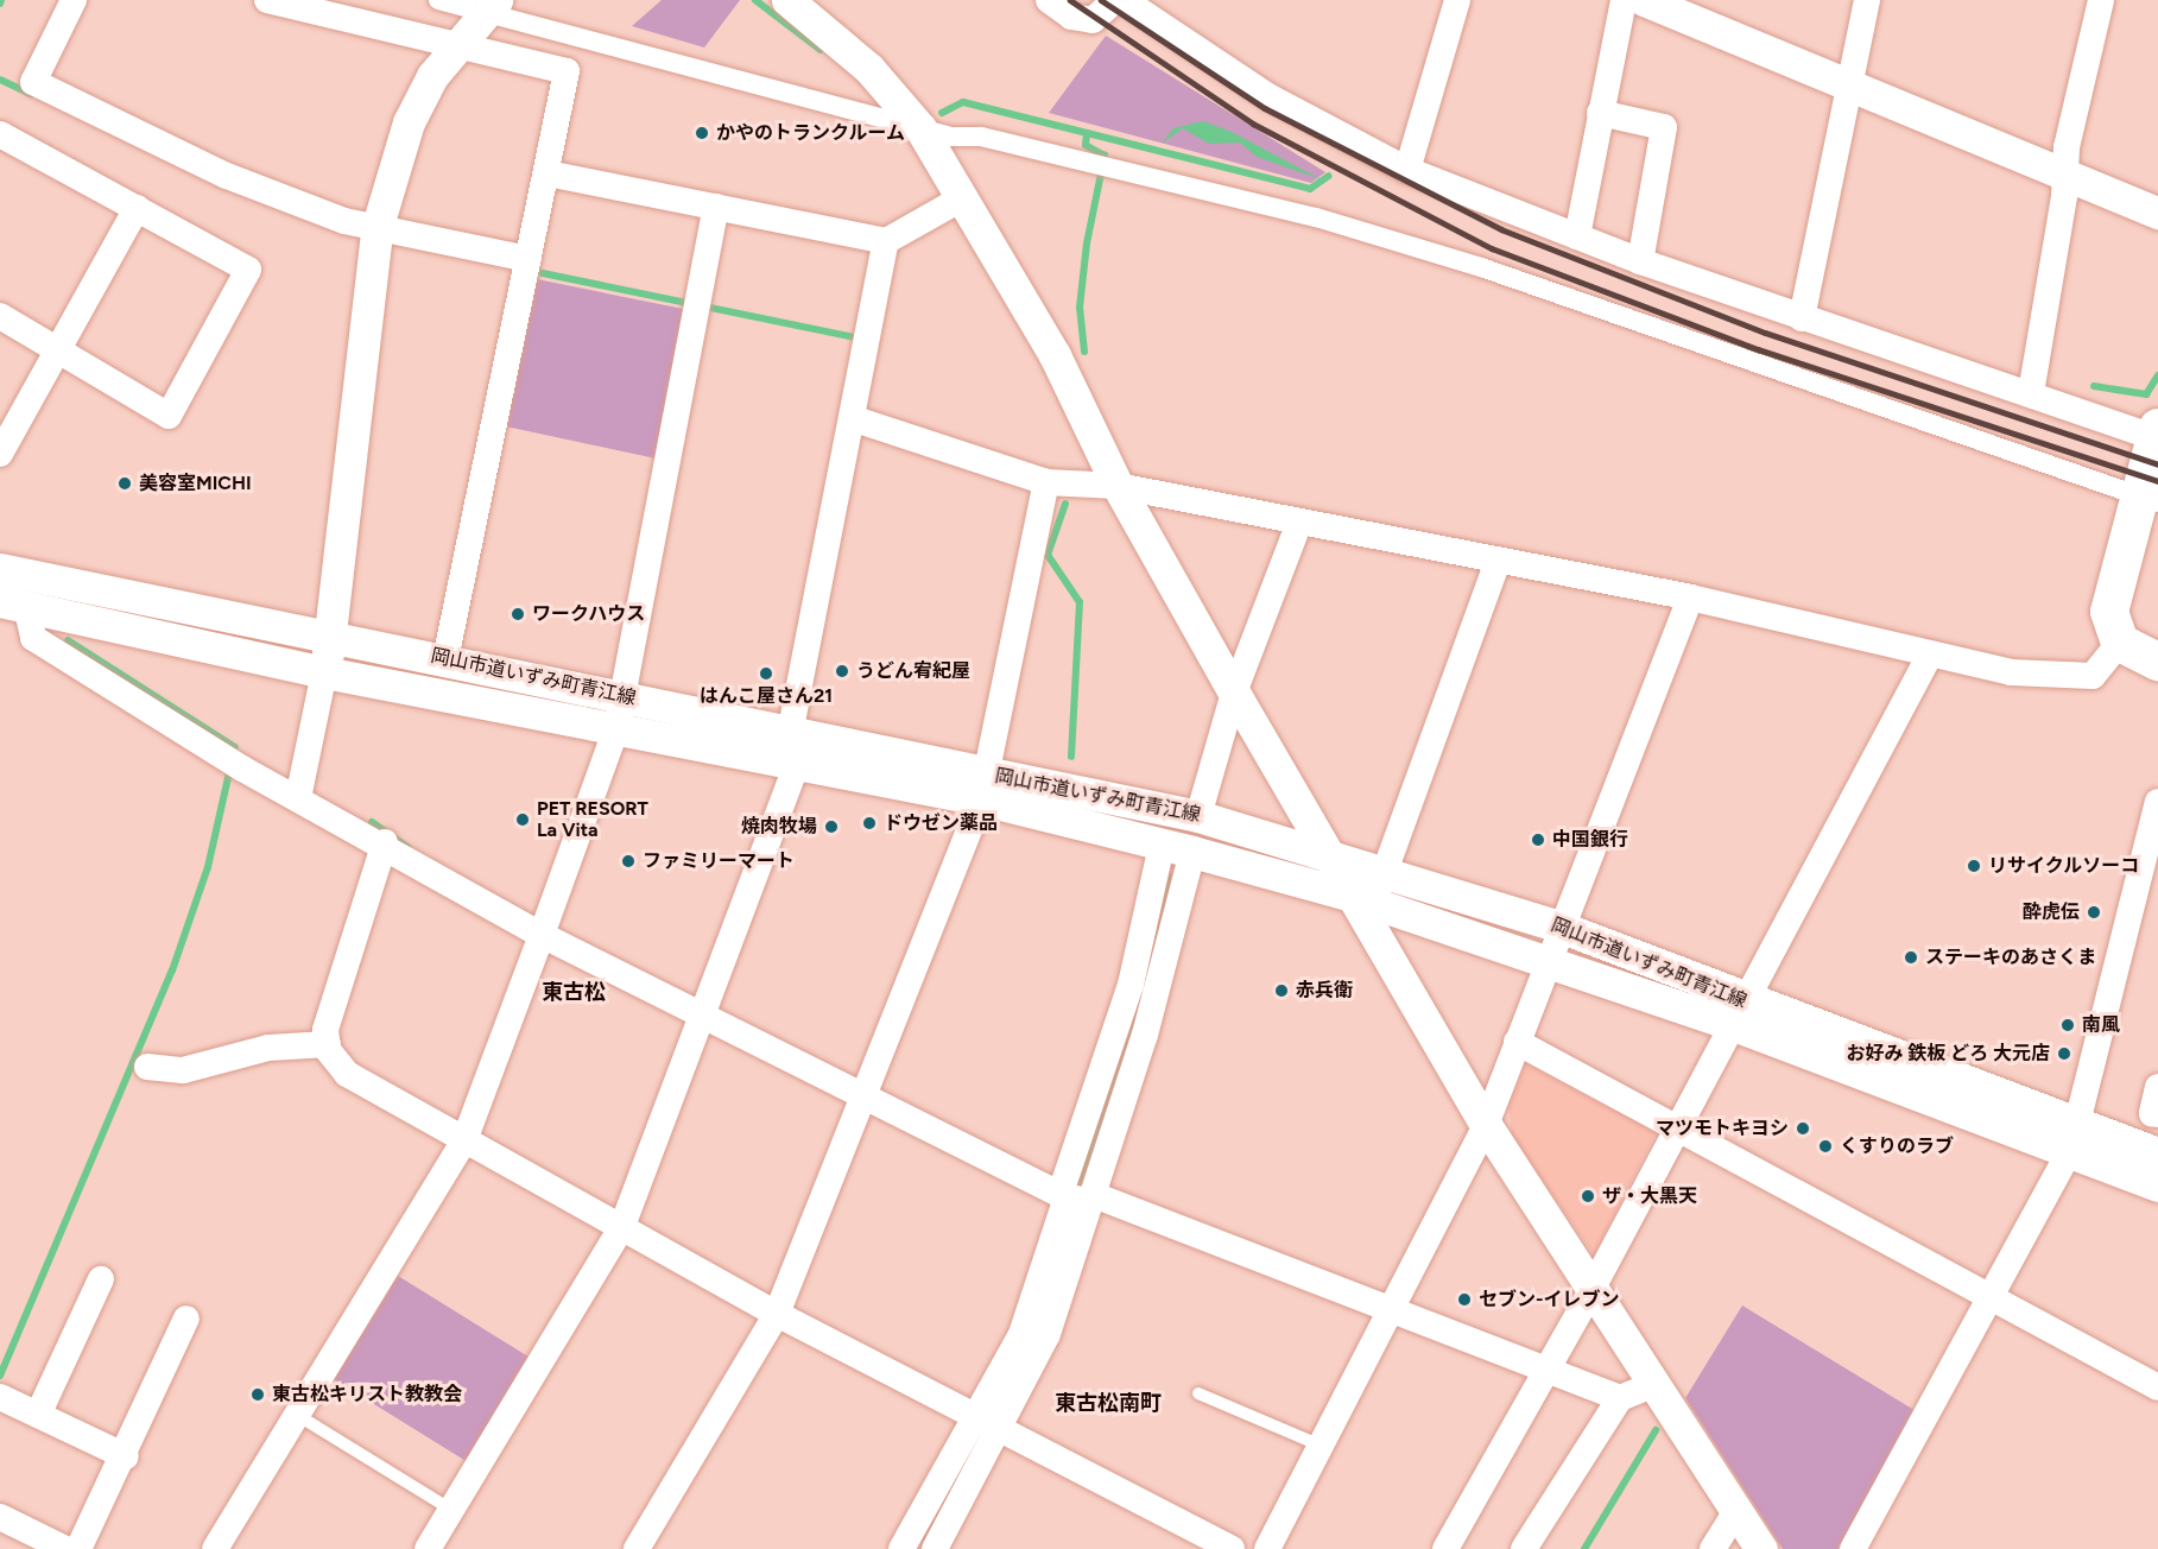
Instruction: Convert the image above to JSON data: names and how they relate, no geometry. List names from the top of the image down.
{
  "streets": {
    "street": ["岡山市道いずみ町青江線"]
  },
  "districts": ["東古松", "東古松南町"],
  "places": [
    "かやのトランクルーム",
    "美容室MICHI",
    "ワークハウス",
    "うどん宥紀屋",
    "はんこ屋さん21",
    "PET RESORT La Vita",
    "ドウゼン薬品",
    "焼肉牧場",
    "中国銀行",
    "ファミリーマート",
    "リサイクルソーコ",
    "酔虎伝",
    "ステーキのあさくま",
    "赤兵衛",
    "南風",
    "お好み 鉄板 どろ 大元店",
    "マツモトキヨシ",
    "くすりのラブ",
    "ザ・大黒天",
    "セブン-イレブン",
    "東古松キリスト教教会"
  ]
}
